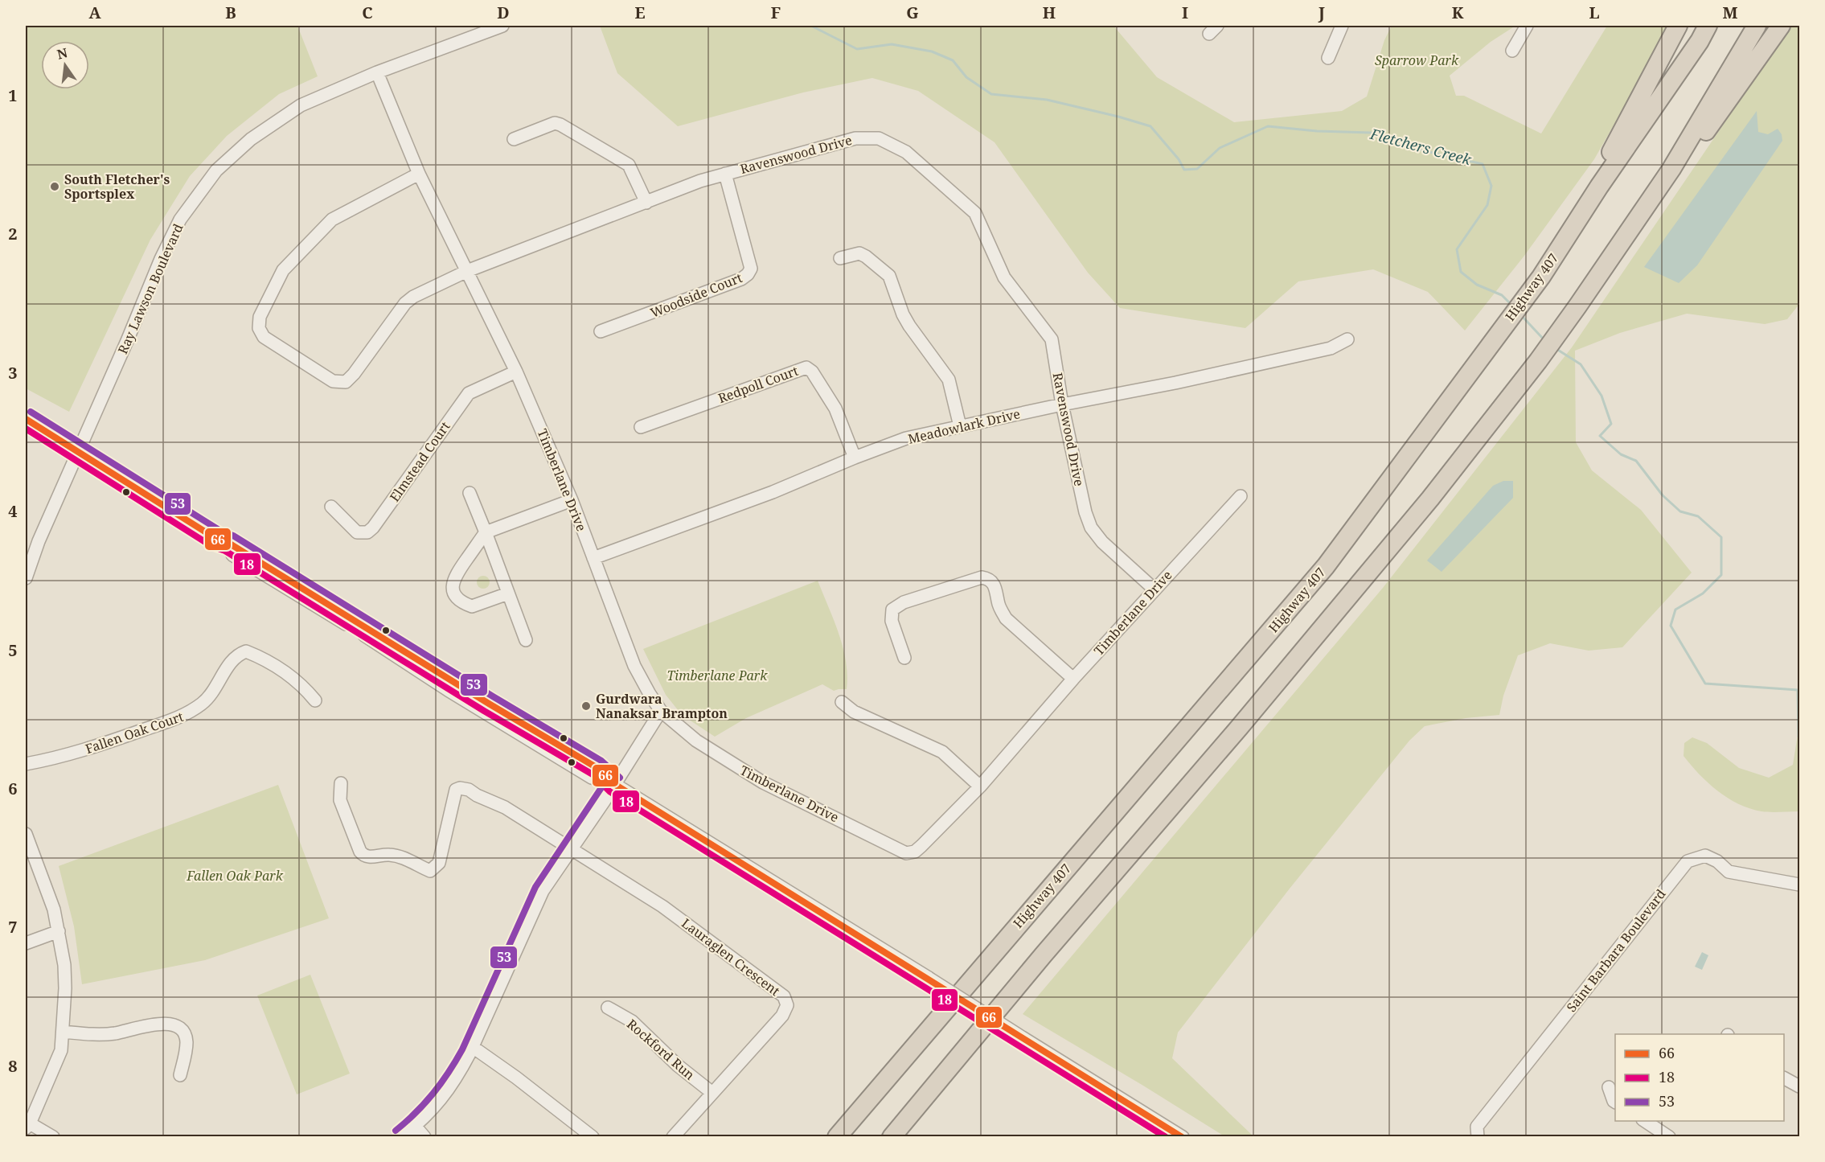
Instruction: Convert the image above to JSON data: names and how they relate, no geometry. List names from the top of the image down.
{
  "streets": {
    "highway": ["Highway 407"],
    "street": [
      "Ravenswood Drive",
      "Ray Lawson Boulevard",
      "Woodside Court",
      "Redpoll Court",
      "Meadowlark Drive",
      "Elmstead Court",
      "Timberlane Drive",
      "Fallen Oak Court",
      "Saint Barbara Boulevard",
      "Lauraglen Crescent",
      "Rockford Run"
    ]
  },
  "crossings": [
    ["Ravenswood Drive", "Woodside Court"],
    ["Ravenswood Drive", "Meadowlark Drive"],
    ["Ravenswood Drive", "Timberlane Drive"],
    ["Ray Lawson Boulevard", "Timberlane Drive"],
    ["Redpoll Court", "Meadowlark Drive"],
    ["Meadowlark Drive", "Timberlane Drive"],
    ["Elmstead Court", "Timberlane Drive"],
    ["Lauraglen Crescent", "Rockford Run"]
  ],
  "water": ["Fletchers Creek"],
  "parks": ["Sparrow Park", "Timberlane Park", "Fallen Oak Park"],
  "places": ["South Fletcher's Sportsplex", "Gurdwara Nanaksar Brampton"],
  "lines": ["transit line 53", "transit line 66", "transit line 18"],
  "legend": ["66", "18", "53"],
  "north": "top",
  "grid": {
    "columns": [
      "A",
      "B",
      "C",
      "D",
      "E",
      "F",
      "G",
      "H",
      "I",
      "J",
      "K",
      "L",
      "M"
    ],
    "rows": [
      "1",
      "2",
      "3",
      "4",
      "5",
      "6",
      "7",
      "8"
    ]
  }
}
